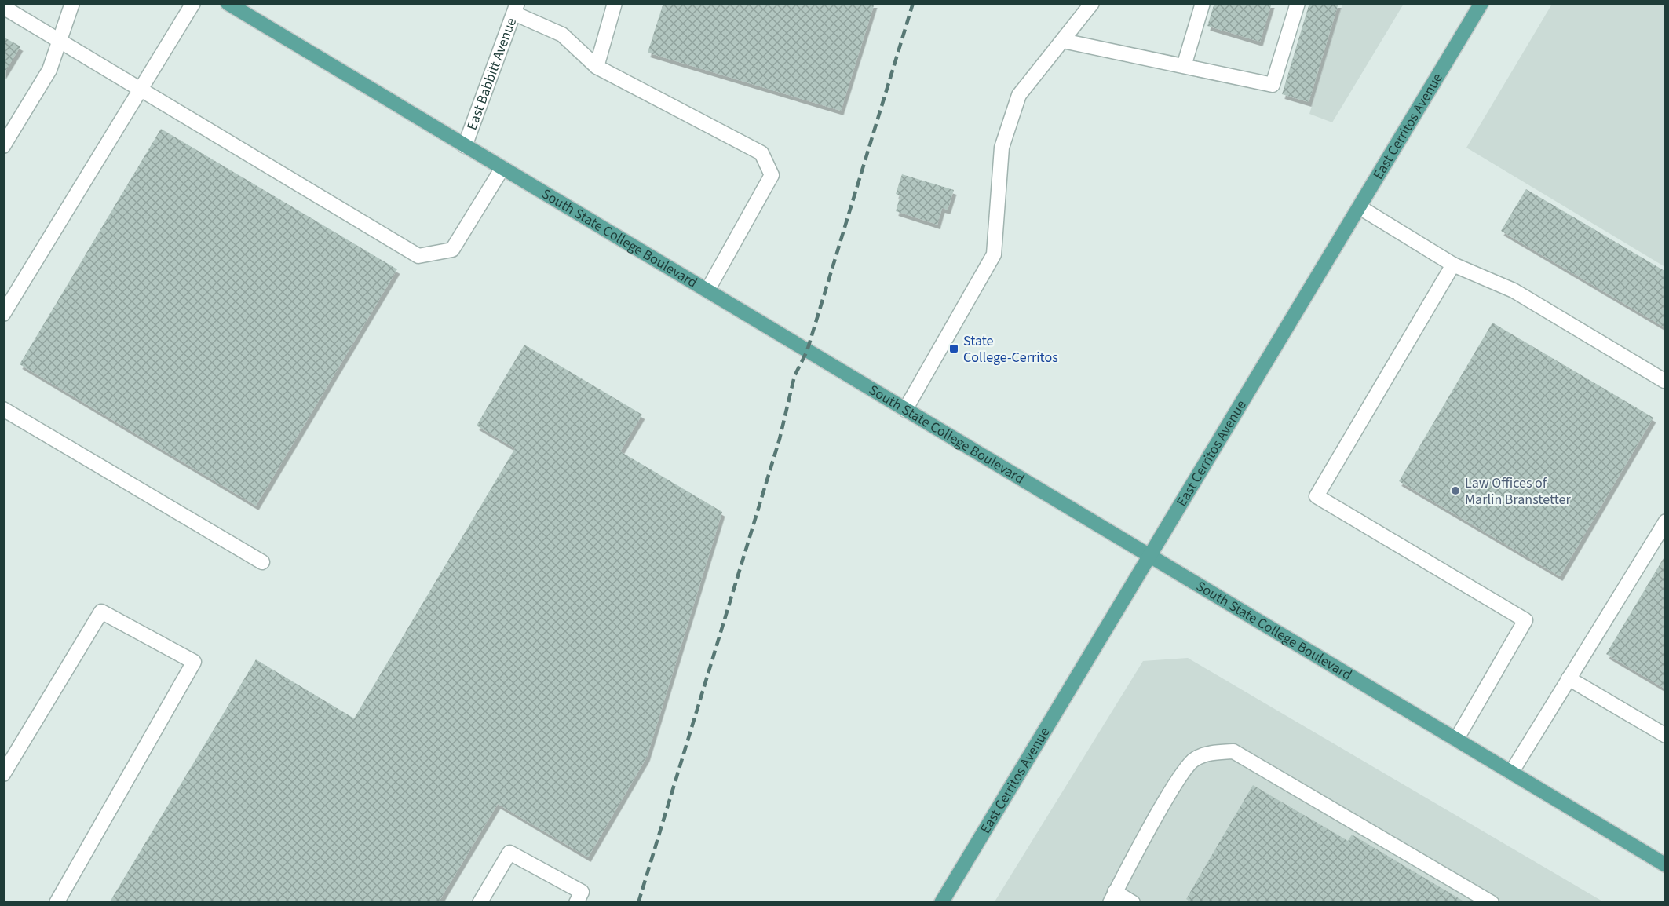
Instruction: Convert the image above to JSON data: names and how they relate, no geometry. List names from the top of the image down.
{
  "streets": {
    "main road": ["East Cerritos Avenue", "South State College Boulevard"],
    "street": ["East Babbitt Avenue"]
  },
  "crossings": [
    ["East Babbitt Avenue", "South State College Boulevard"],
    ["East Cerritos Avenue", "South State College Boulevard"]
  ],
  "places": {
    "transit": ["State College-Cerritos"],
    "other": ["Law Offices of Marlin Branstetter"]
  }
}
